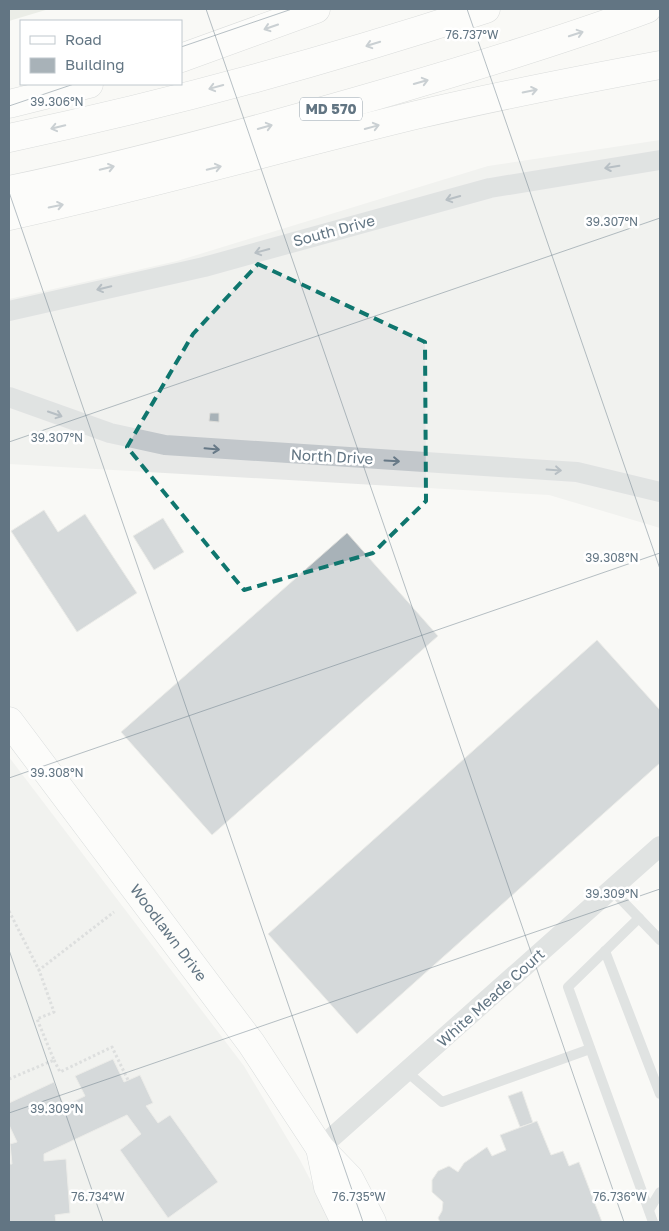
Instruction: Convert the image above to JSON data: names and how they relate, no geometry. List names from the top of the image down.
{
  "streets": {
    "main road": ["MD 570", "Woodlawn Drive"],
    "street": ["South Drive", "North Drive", "White Meade Court"]
  },
  "crossings": [
    ["Woodlawn Drive", "White Meade Court"]
  ],
  "one_way": ["South Drive", "North Drive"],
  "legend": ["Road", "Building"],
  "coordinates": [
    "76.737°W",
    "39.306°N",
    "39.307°N",
    "39.308°N",
    "39.309°N",
    "76.734°W",
    "76.735°W",
    "76.736°W"
  ]
}
